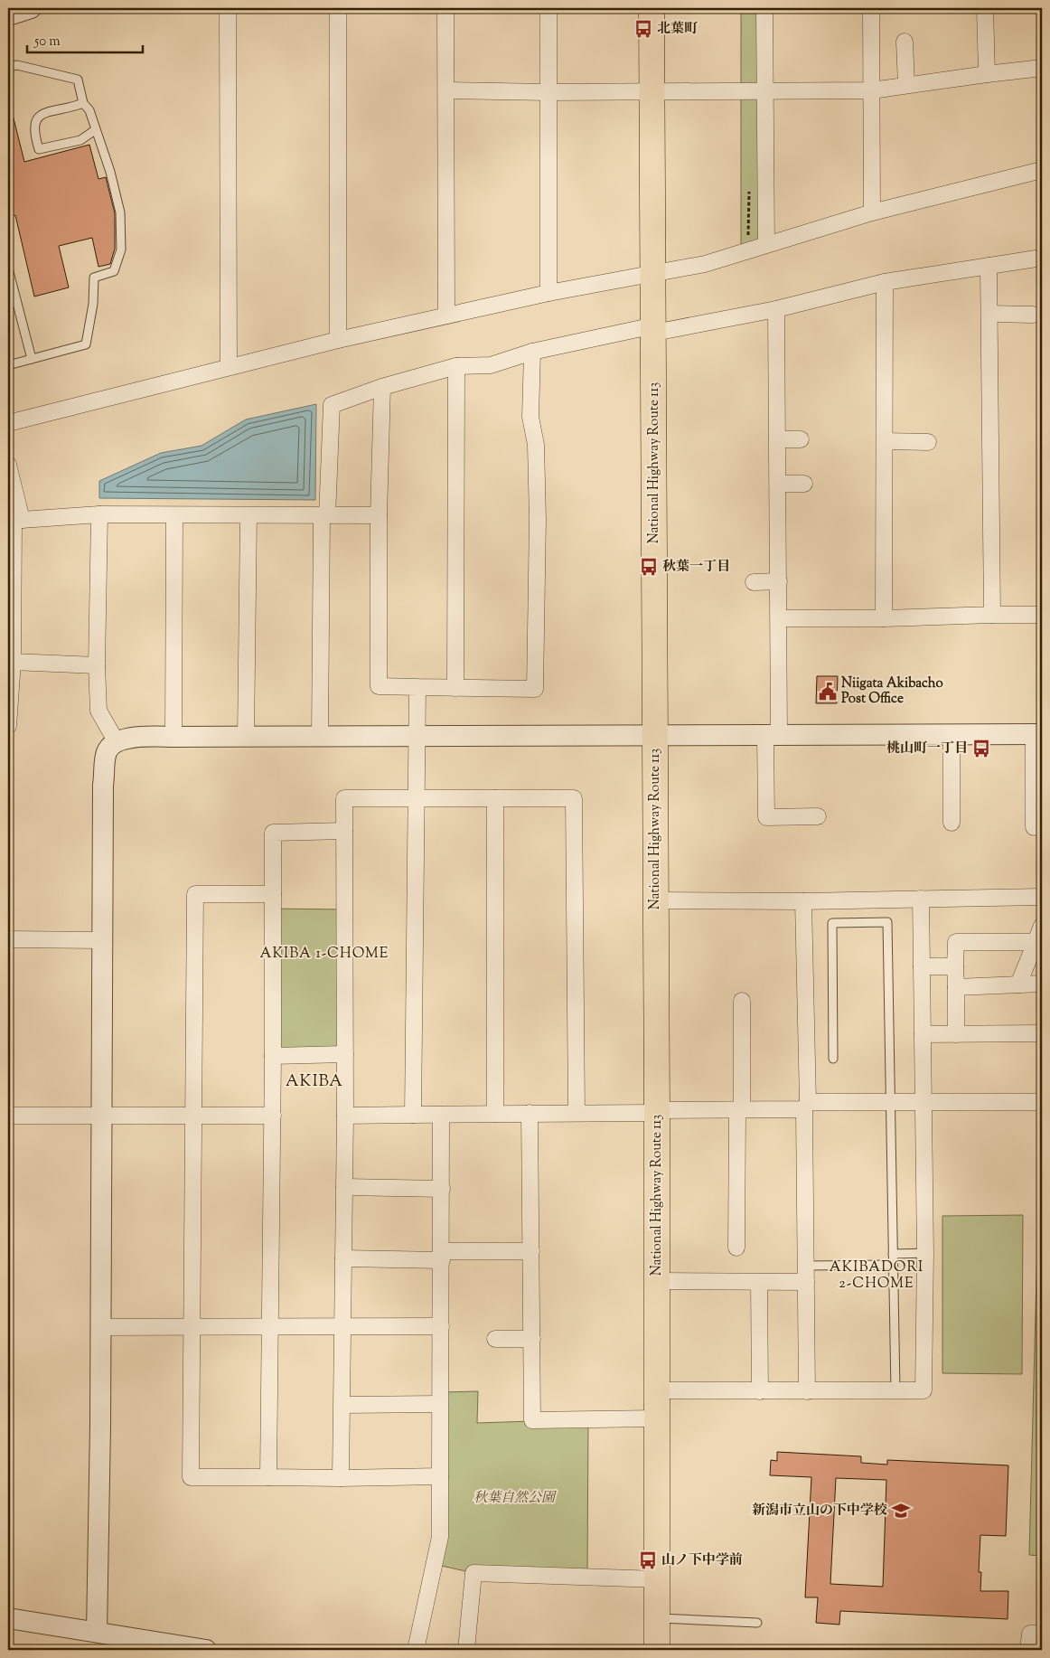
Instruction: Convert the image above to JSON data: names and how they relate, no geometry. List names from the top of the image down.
{
  "streets": {
    "highway": ["National Highway Route 113"]
  },
  "districts": ["AKIBA 1-CHOME", "AKIBA", "AKIBADORI 2-CHOME"],
  "parks": ["秋葉自然公園"],
  "places": {
    "bus stop": [
      "北葉町",
      "秋葉一丁目",
      "桃山町一丁目",
      "山ノ下中学前"
    ],
    "public building": ["Niigata Akibacho Post Office"],
    "school or university": ["新潟市立山の下中学校"]
  },
  "scale_bar": "50 m"
}
